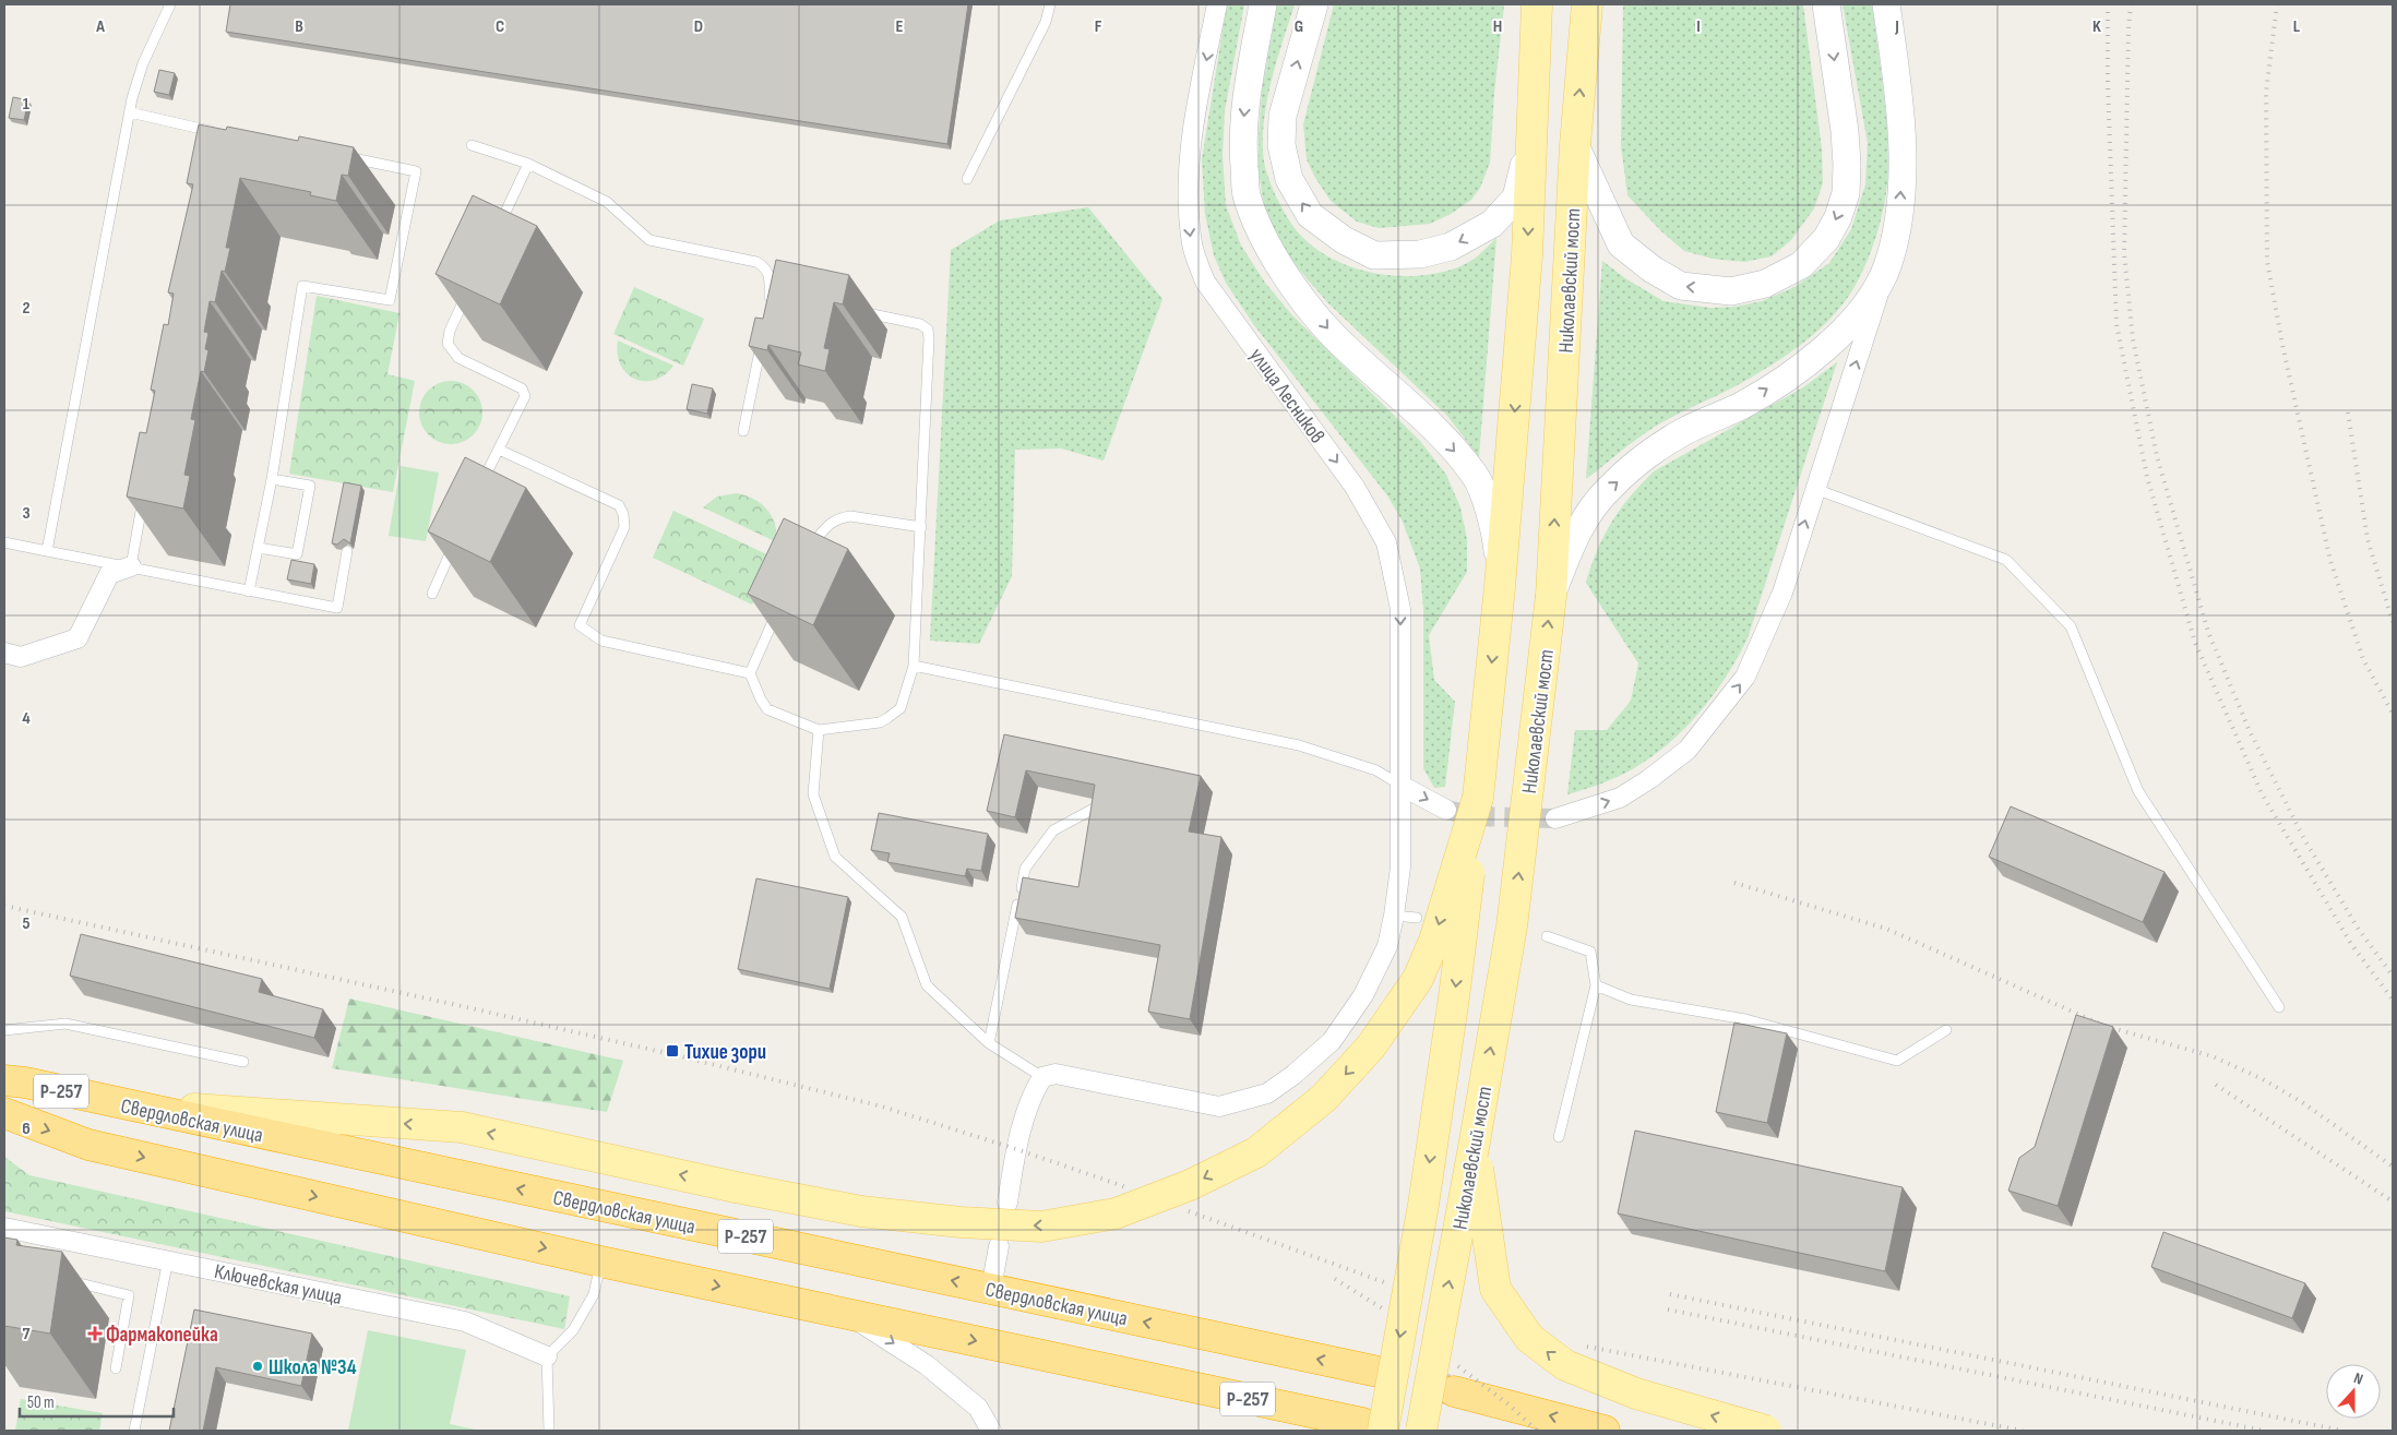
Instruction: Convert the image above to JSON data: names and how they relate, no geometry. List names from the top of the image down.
{
  "streets": {
    "highway": ["Р-257", "Свердловская улица"],
    "main road": ["Николаевский мост"],
    "street": ["улица Лесников", "Ключевская улица"]
  },
  "crossings": [
    ["Николаевский мост", "Р-257"]
  ],
  "one_way": ["улица Лесников"],
  "places": {
    "transit": ["Тихие зори"],
    "health": ["Фармакопейка"],
    "other": ["Школа №34"]
  },
  "scale_bar": "50 m",
  "north": "top",
  "grid": {
    "columns": [
      "A",
      "B",
      "C",
      "D",
      "E",
      "F",
      "G",
      "H",
      "I",
      "J",
      "K",
      "L"
    ],
    "rows": [
      "1",
      "2",
      "3",
      "4",
      "5",
      "6",
      "7"
    ]
  }
}
